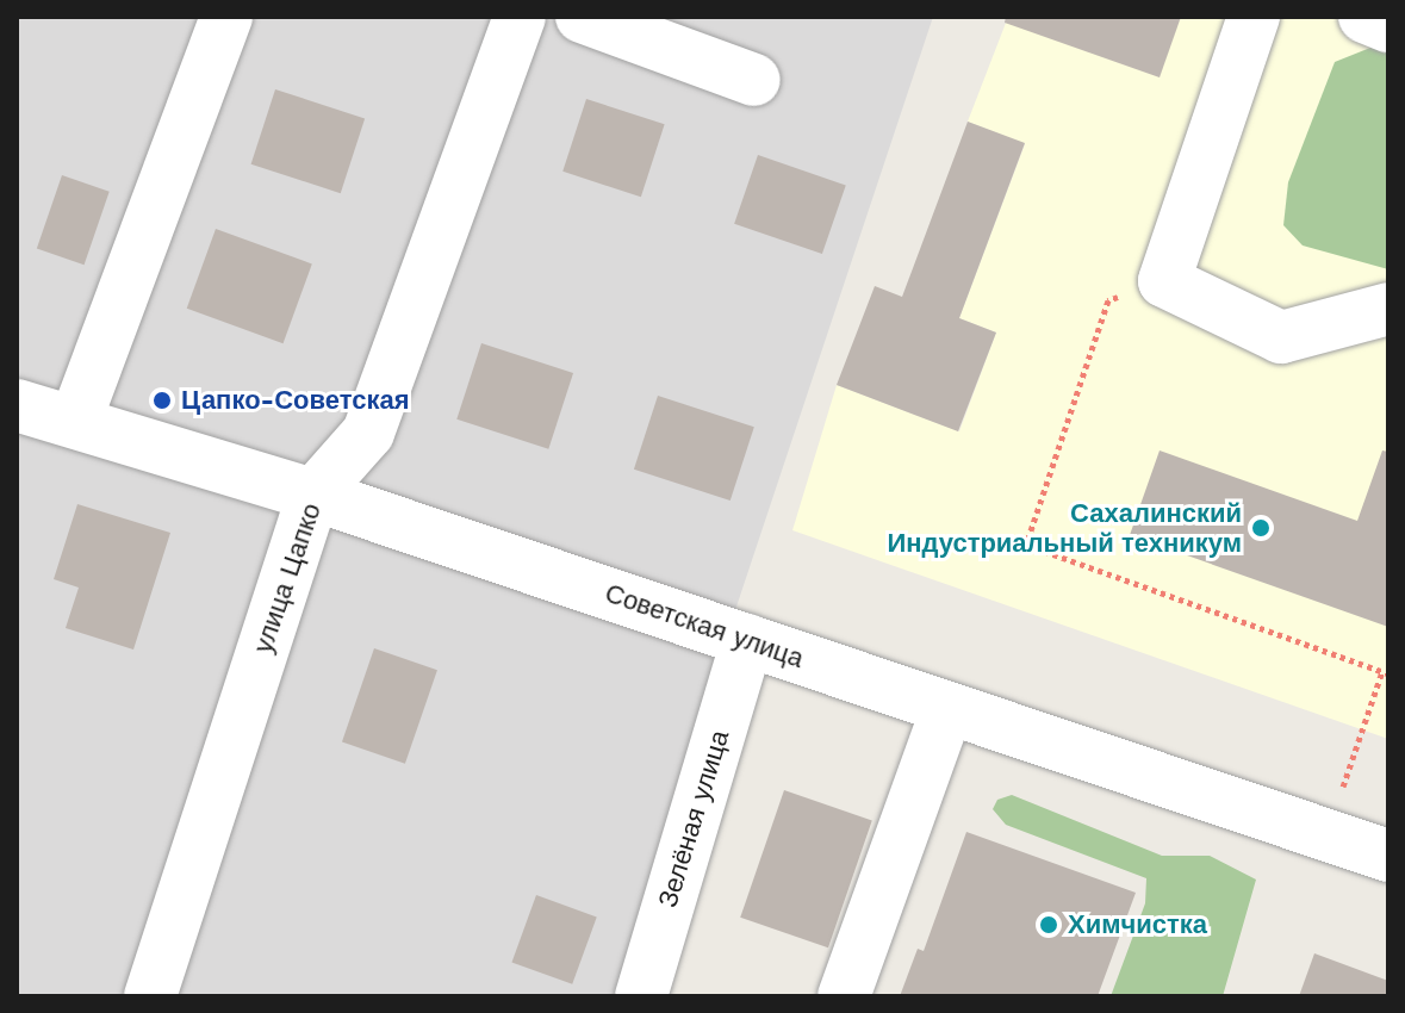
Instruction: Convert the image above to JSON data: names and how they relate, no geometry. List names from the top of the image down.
{
  "streets": {
    "street": ["улица Цапко", "Советская улица", "Зелёная улица"]
  },
  "crossings": [
    ["улица Цапко", "Советская улица"],
    ["Советская улица", "Зелёная улица"]
  ],
  "places": ["Цапко-Советская", "Сахалинский Индустриальный техникум", "Химчистка"]
}
